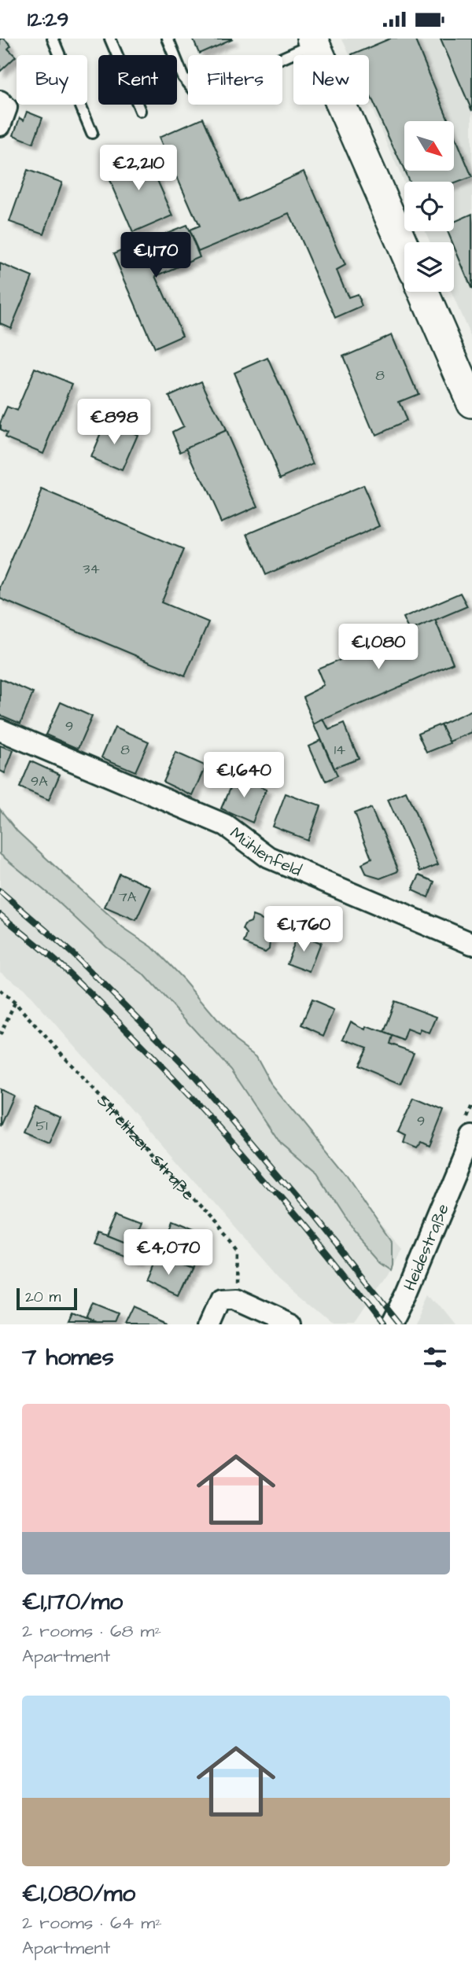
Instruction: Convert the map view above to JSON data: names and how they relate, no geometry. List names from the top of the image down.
{
  "streets": {
    "street": ["Mühlenfeld", "Heidestraße"],
    "path": ["Strelitzer Straße"]
  },
  "house_numbers": [
    "8",
    "34",
    "9",
    "8",
    "14",
    "9A",
    "7A",
    "9",
    "51"
  ],
  "scale_bar": "20 m",
  "north": "bottom right",
  "page": {
    "status": "12:29",
    "chip": [
      "Buy",
      "Rent",
      "Filters",
      "New"
    ],
    "price": [
      "€2,210",
      "€1,170",
      "€898",
      "€1,080",
      "€1,640",
      "€1,760",
      "€4,070"
    ],
    "scale": "20 m",
    "heading": "7 homes",
    "list": [
      {
        "name": "€1,170/mo",
        "note": "2 rooms · 68 m² · Apartment"
      },
      {
        "name": "€1,080/mo",
        "note": "2 rooms · 64 m² · Apartment"
      }
    ]
  }
}
